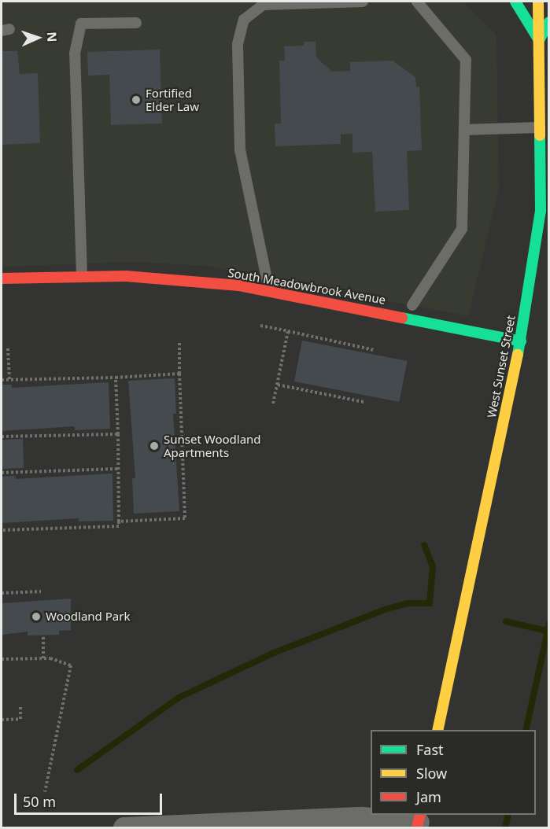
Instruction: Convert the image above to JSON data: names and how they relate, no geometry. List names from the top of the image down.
{
  "streets": {
    "main road": ["South Meadowbrook Avenue", "West Sunset Street"]
  },
  "crossings": [
    ["South Meadowbrook Avenue", "West Sunset Street"]
  ],
  "places": ["Fortified Elder Law", "Sunset Woodland Apartments", "Woodland Park"],
  "legend": ["Fast", "Slow", "Jam"],
  "scale_bar": "50 m",
  "north": "right"
}
